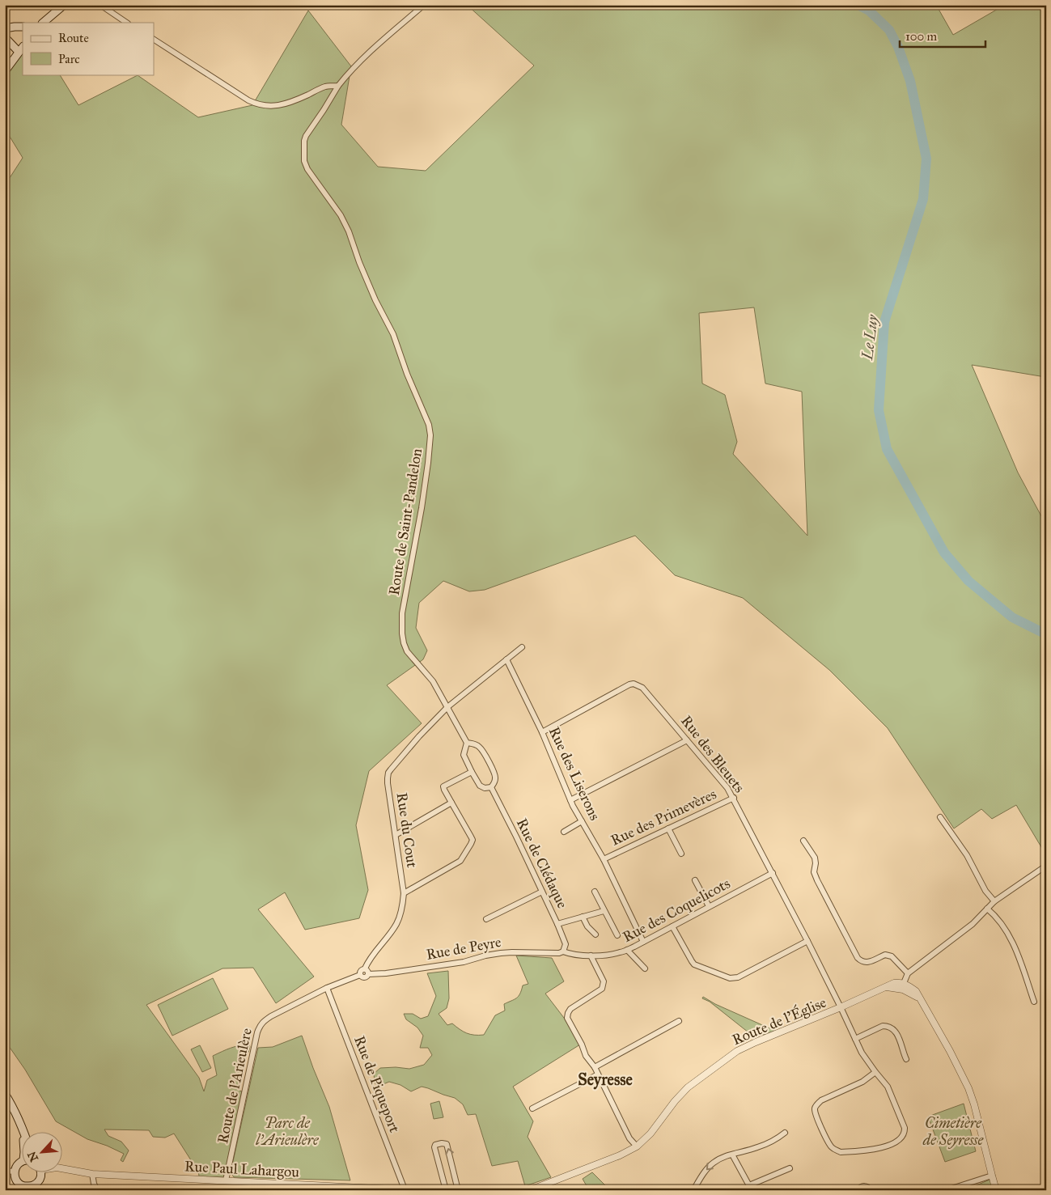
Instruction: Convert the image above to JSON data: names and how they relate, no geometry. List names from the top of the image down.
{
  "streets": {
    "street": [
      "Route de Saint-Pandelon",
      "Rue des Bleuets",
      "Rue des Liserons",
      "Rue des Primevères",
      "Rue du Cout",
      "Rue de Clédaque",
      "Rue des Coquelicots",
      "Rue de Peyre",
      "Route de l'Église",
      "Rue de Piqueport",
      "Route de l'Arieulère",
      "Rue Paul Lahargou"
    ]
  },
  "crossings": [
    ["Route de Saint-Pandelon", "Rue du Cout"],
    ["Rue des Bleuets", "Rue des Liserons"],
    ["Rue des Bleuets", "Rue des Primevères"],
    ["Rue des Bleuets", "Rue des Coquelicots"],
    ["Rue des Bleuets", "Route de l'Église"],
    ["Rue des Liserons", "Rue des Primevères"],
    ["Rue des Liserons", "Rue du Cout"],
    ["Rue des Liserons", "Rue des Coquelicots"],
    ["Rue du Cout", "Rue de Peyre"],
    ["Rue de Clédaque", "Rue des Coquelicots"],
    ["Rue de Clédaque", "Rue de Peyre"],
    ["Rue des Coquelicots", "Rue de Peyre"],
    ["Rue de Peyre", "Rue de Piqueport"],
    ["Rue de Peyre", "Route de l'Arieulère"],
    ["Rue de Piqueport", "Route de l'Arieulère"],
    ["Rue de Piqueport", "Rue Paul Lahargou"],
    ["Route de l'Arieulère", "Rue Paul Lahargou"]
  ],
  "districts": ["Seyresse"],
  "water": ["Le Luy"],
  "parks": ["Parc de l'Arieulère", "Cimetière de Seyresse"],
  "legend": ["Route", "Parc"],
  "scale_bar": "100 m",
  "north": "bottom left"
}
